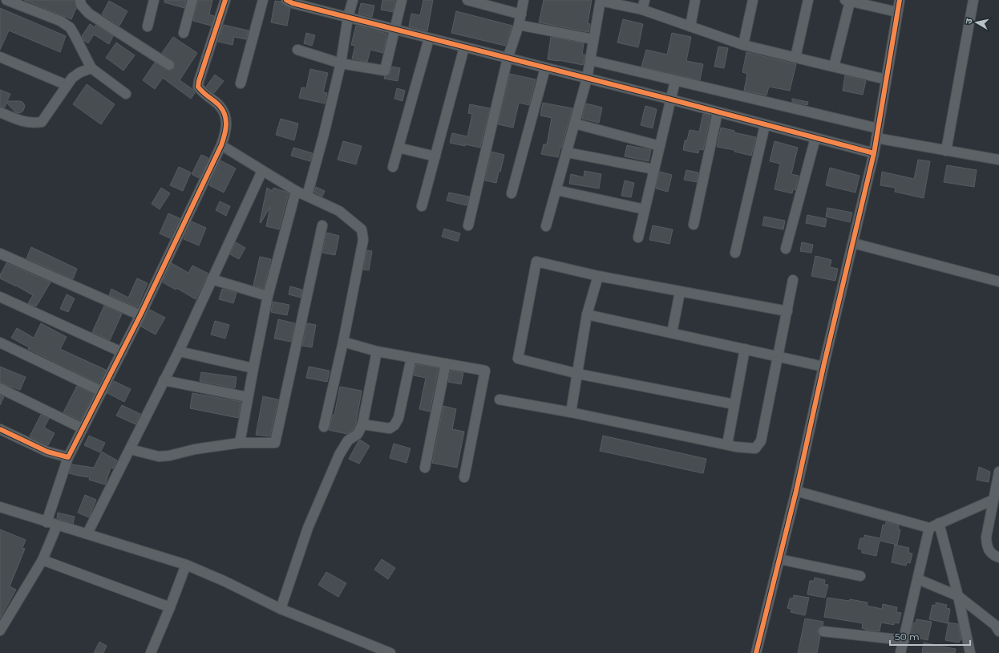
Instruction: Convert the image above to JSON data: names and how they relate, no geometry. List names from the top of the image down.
{
  "scale_bar": "50 m",
  "north": "left"
}
